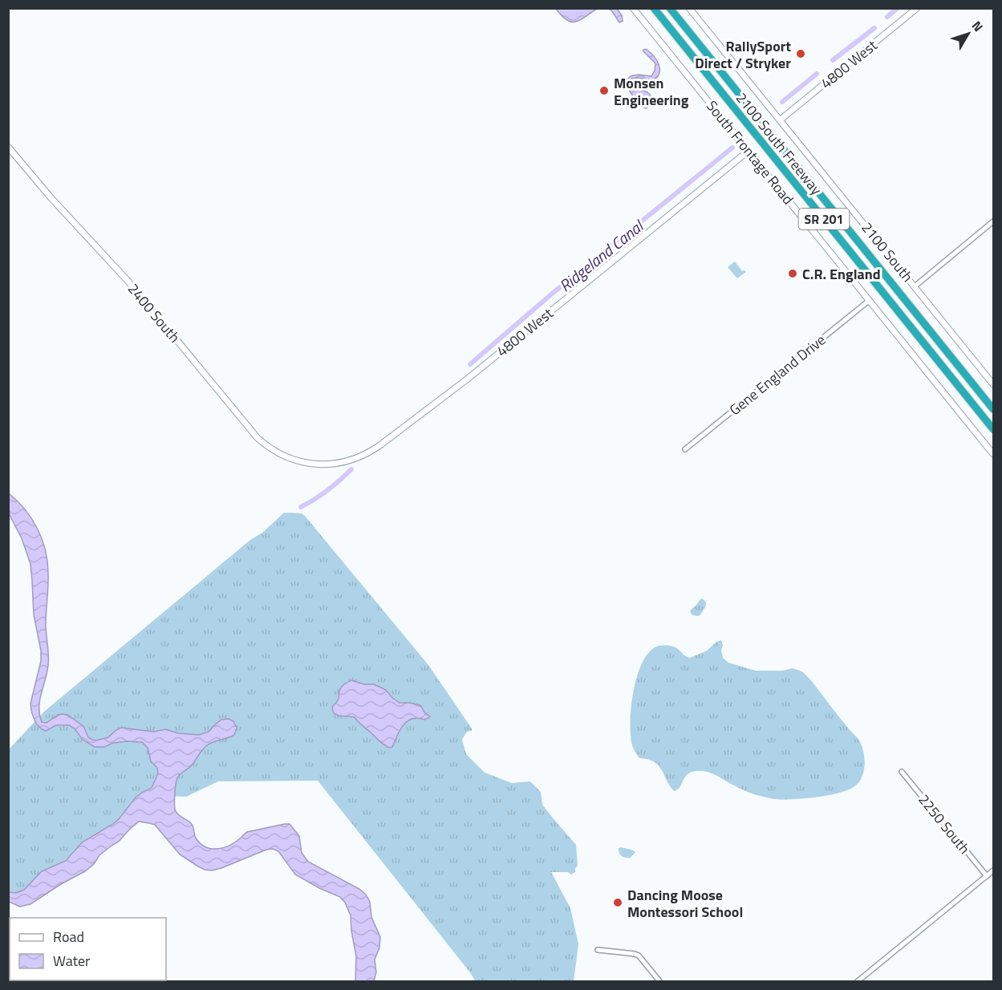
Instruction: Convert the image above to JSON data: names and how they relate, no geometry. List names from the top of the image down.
{
  "streets": {
    "highway": ["2100 South Freeway", "SR 201"],
    "street": [
      "4800 West",
      "South Frontage Road",
      "2100 South",
      "2400 South",
      "Gene England Drive",
      "2250 South"
    ]
  },
  "crossings": [
    ["4800 West", "South Frontage Road"],
    ["4800 West", "2100 South"],
    ["4800 West", "2400 South"],
    ["South Frontage Road", "Gene England Drive"]
  ],
  "water": ["Ridgeland Canal"],
  "places": [
    "RallySport Direct / Stryker",
    "Monsen Engineering",
    "C.R. England",
    "Dancing Moose Montessori School"
  ],
  "legend": ["Road", "Water"],
  "north": "top right"
}
